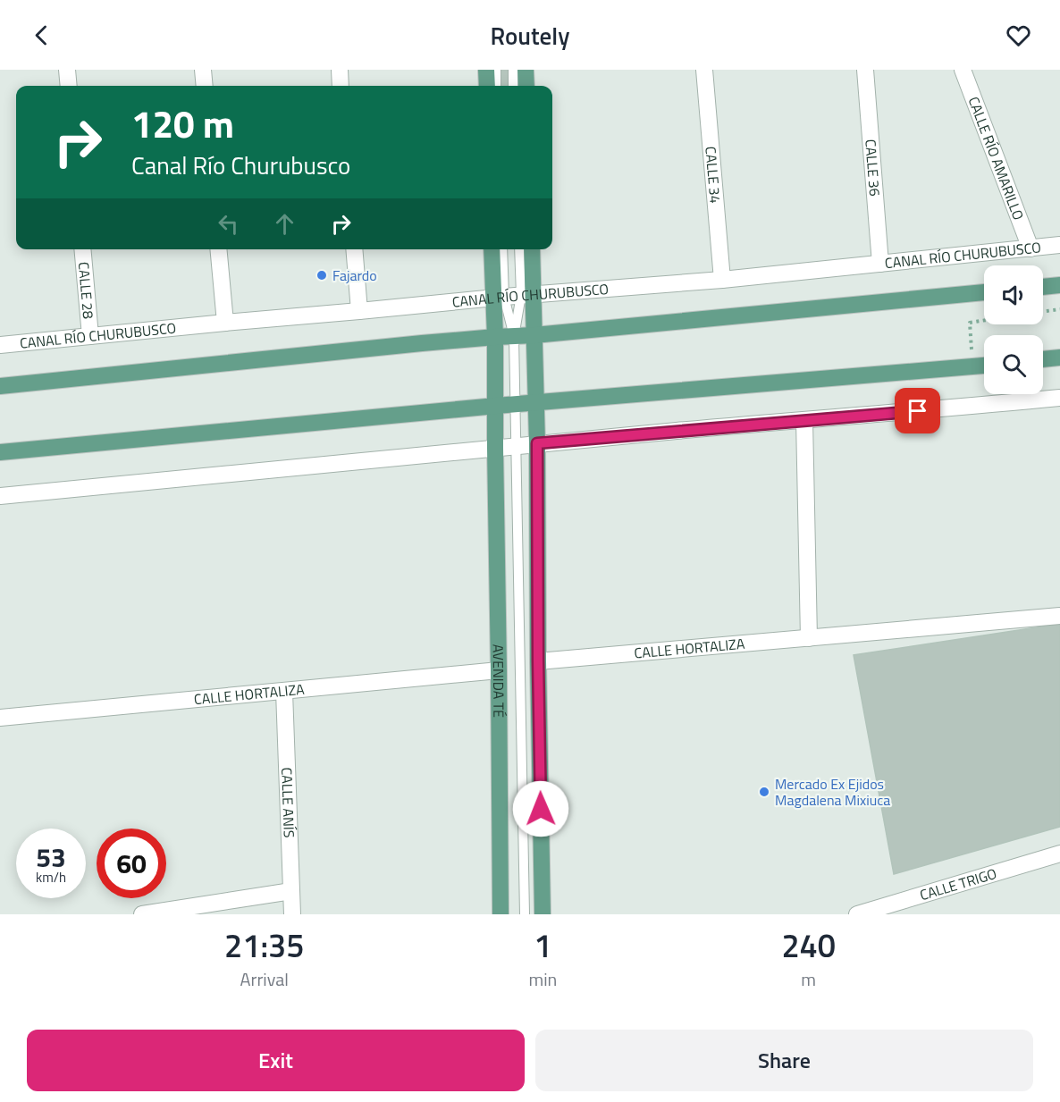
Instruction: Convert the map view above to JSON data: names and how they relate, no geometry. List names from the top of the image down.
{
  "streets": {
    "main road": ["AVENIDA TÉ"],
    "street": [
      "CALLE RÍO AMARILLO",
      "CALLE 36",
      "CALLE 34",
      "CANAL RÍO CHURUBUSCO",
      "CALLE 28",
      "CALLE HORTALIZA",
      "CALLE ANÍS",
      "CALLE TRIGO"
    ]
  },
  "crossings": [
    ["CALLE RÍO AMARILLO", "CANAL RÍO CHURUBUSCO"],
    ["CALLE 36", "CANAL RÍO CHURUBUSCO"],
    ["CALLE 34", "CANAL RÍO CHURUBUSCO"],
    ["CANAL RÍO CHURUBUSCO", "CALLE 28"],
    ["CANAL RÍO CHURUBUSCO", "AVENIDA TÉ"],
    ["CALLE HORTALIZA", "AVENIDA TÉ"],
    ["CALLE HORTALIZA", "CALLE ANÍS"]
  ],
  "places": ["Fajardo", "Mercado Ex Ejidos Magdalena Mixiuca"],
  "page": {
    "header": "Routely",
    "turn": ["120 m", "Canal Río Churubusco"],
    "speed": "53 km/h",
    "limit": "60",
    "eta": [
      "21:35",
      "Arrival",
      "1",
      "min",
      "240",
      "m"
    ],
    "buttons": ["Exit", "Share"]
  }
}
